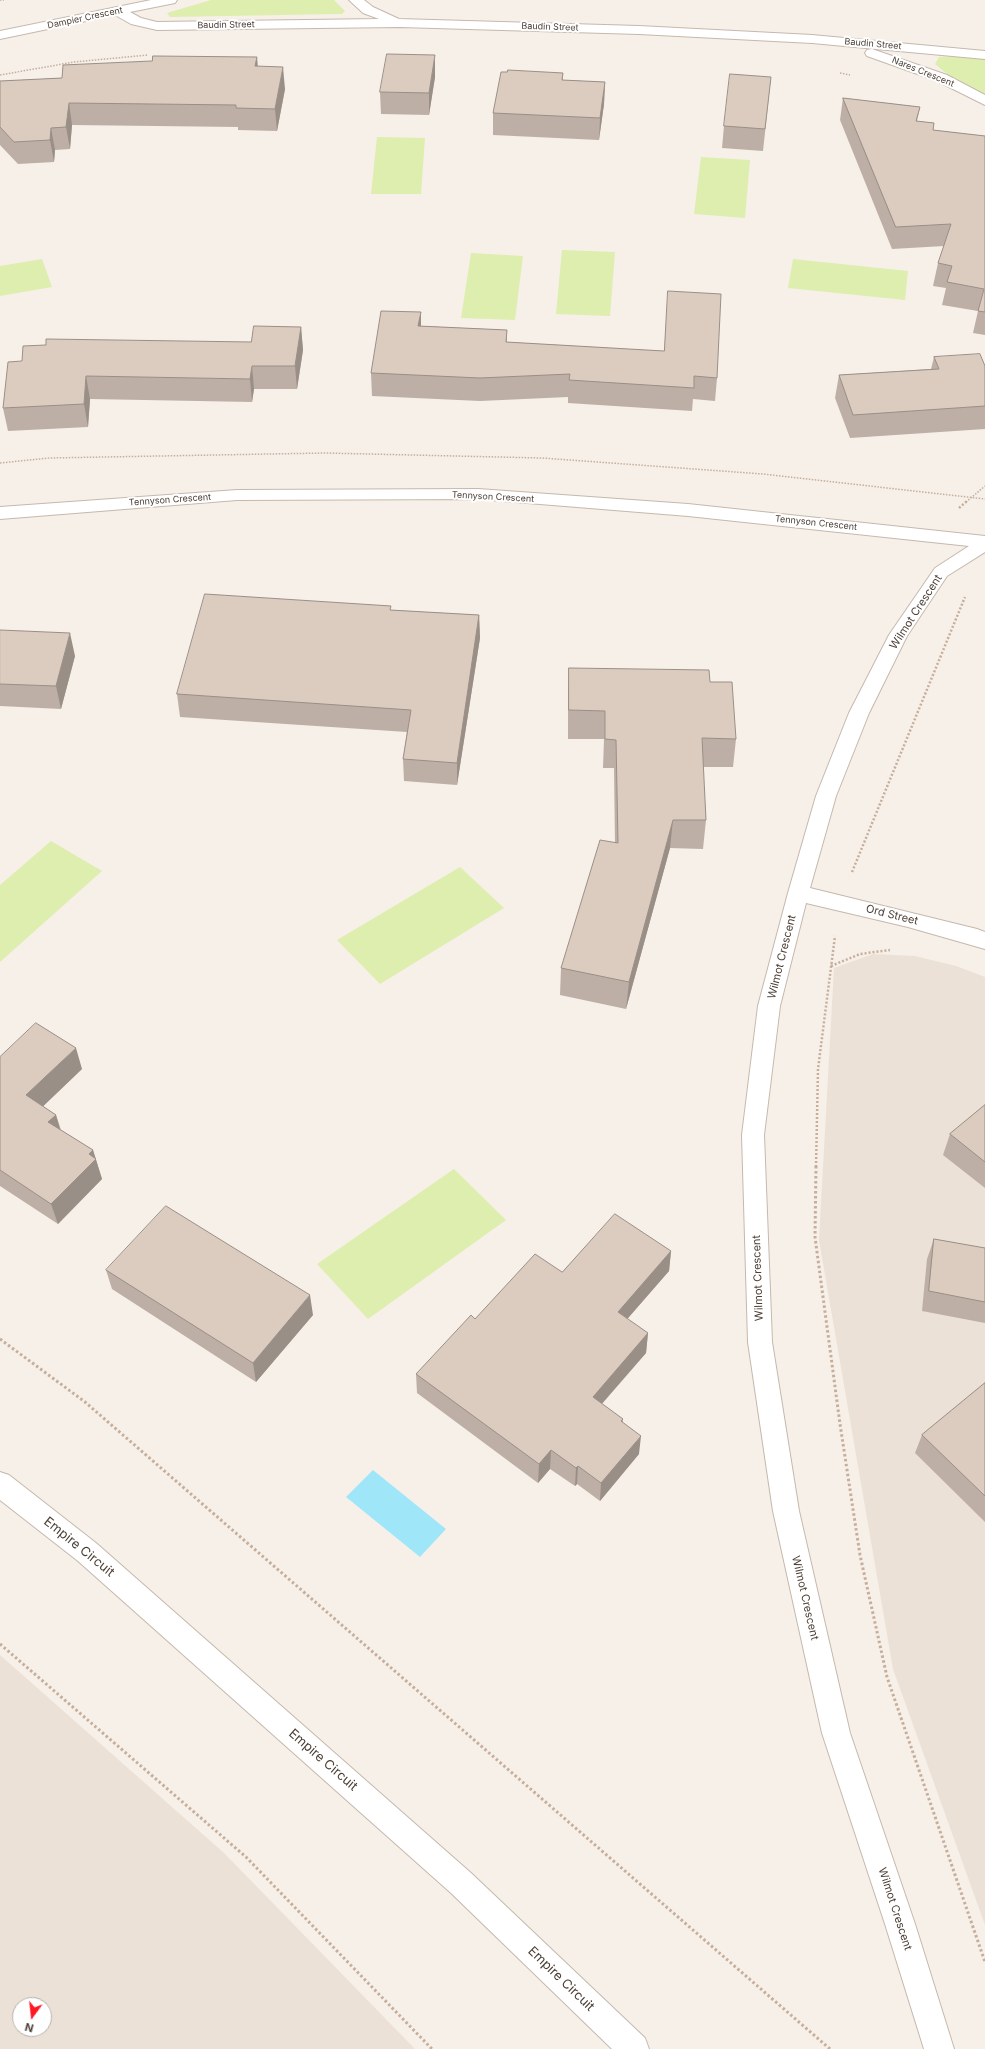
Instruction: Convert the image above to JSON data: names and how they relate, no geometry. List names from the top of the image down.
{
  "streets": {
    "street": [
      "Dampier Crescent",
      "Baudin Street",
      "Nares Crescent",
      "Tennyson Crescent",
      "Wilmot Crescent",
      "Ord Street",
      "Empire Circuit"
    ]
  },
  "crossings": [
    ["Dampier Crescent", "Baudin Street"],
    ["Baudin Street", "Nares Crescent"],
    ["Tennyson Crescent", "Wilmot Crescent"],
    ["Wilmot Crescent", "Ord Street"]
  ],
  "north": "bottom"
}
